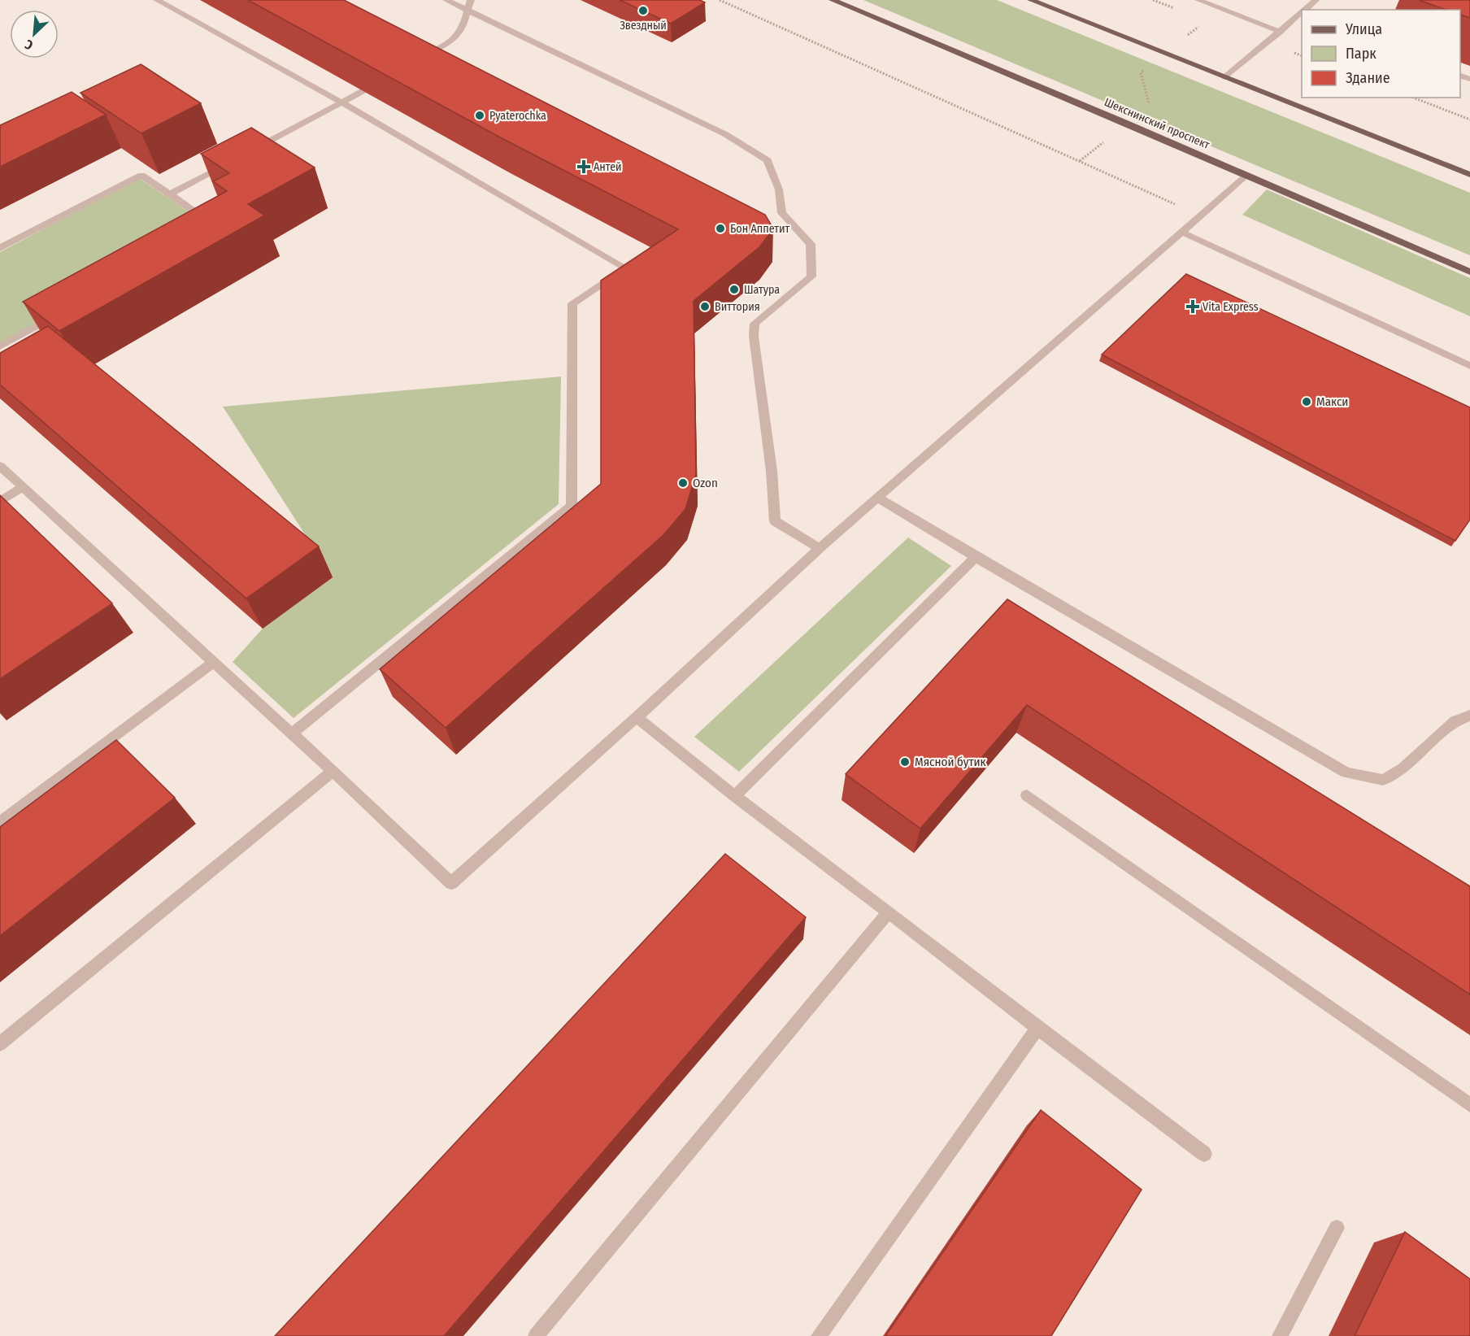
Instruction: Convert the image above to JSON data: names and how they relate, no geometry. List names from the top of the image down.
{
  "streets": {
    "main road": ["Шекснинский проспект"]
  },
  "places": {
    "other": [
      "Звездный",
      "Pyaterochka",
      "Бон Аппетит",
      "Шатура",
      "Виттория",
      "Макси",
      "Ozon",
      "Мясной бутик"
    ],
    "health": ["Антей", "Vita Express"]
  },
  "legend": ["Улица", "Парк", "Здание"],
  "north": "bottom left"
}
